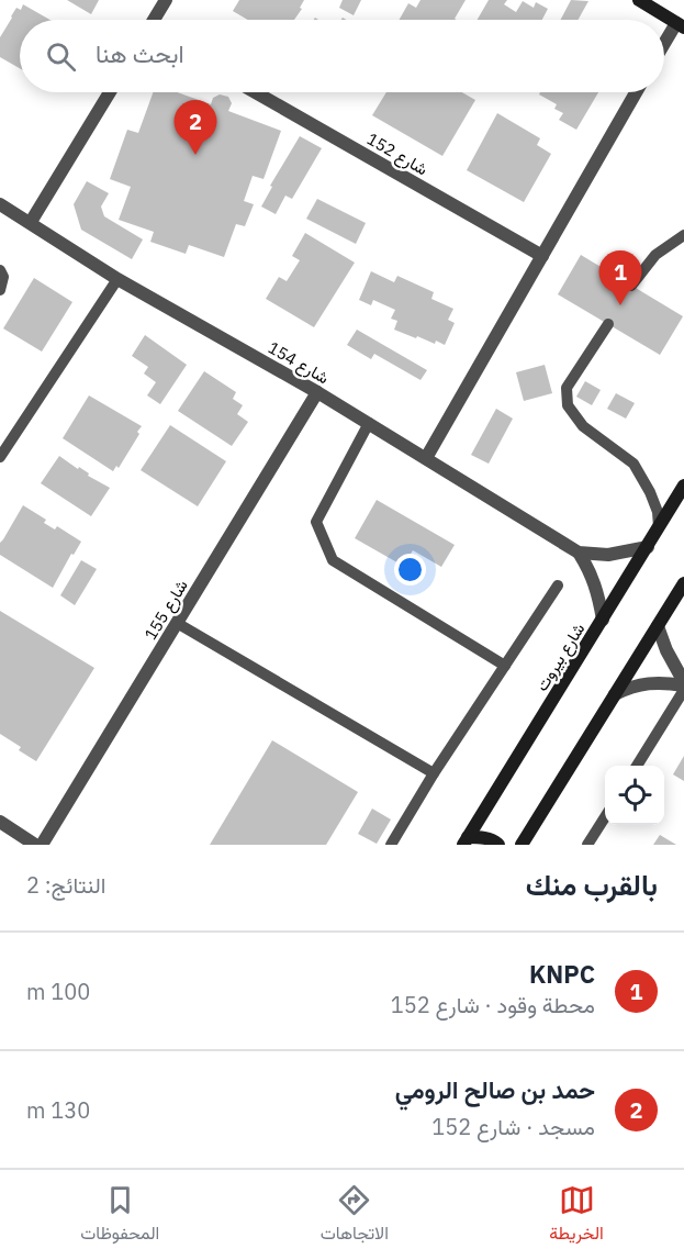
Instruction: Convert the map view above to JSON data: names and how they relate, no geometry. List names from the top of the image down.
{
  "streets": {
    "main road": ["شارع بيروت"],
    "street": ["شارع 152", "شارع 154", "شارع 155"]
  },
  "crossings": [
    ["شارع 154", "شارع 155"],
    ["شارع 154", "شارع بيروت"]
  ],
  "page": {
    "search": "ابحث هنا",
    "pins": ["2", "1"],
    "heading": ["بالقرب منك", "النتائج: 2"],
    "list": [
      {
        "mark": "1",
        "name": "KNPC",
        "note": "محطة وقود · شارع 152",
        "value": "100 m"
      },
      {
        "mark": "2",
        "name": "حمد بن صالح الرومي",
        "note": "مسجد · شارع 152",
        "value": "130 m"
      }
    ],
    "nav": ["الخريطة", "الاتجاهات", "المحفوظات"]
  }
}
